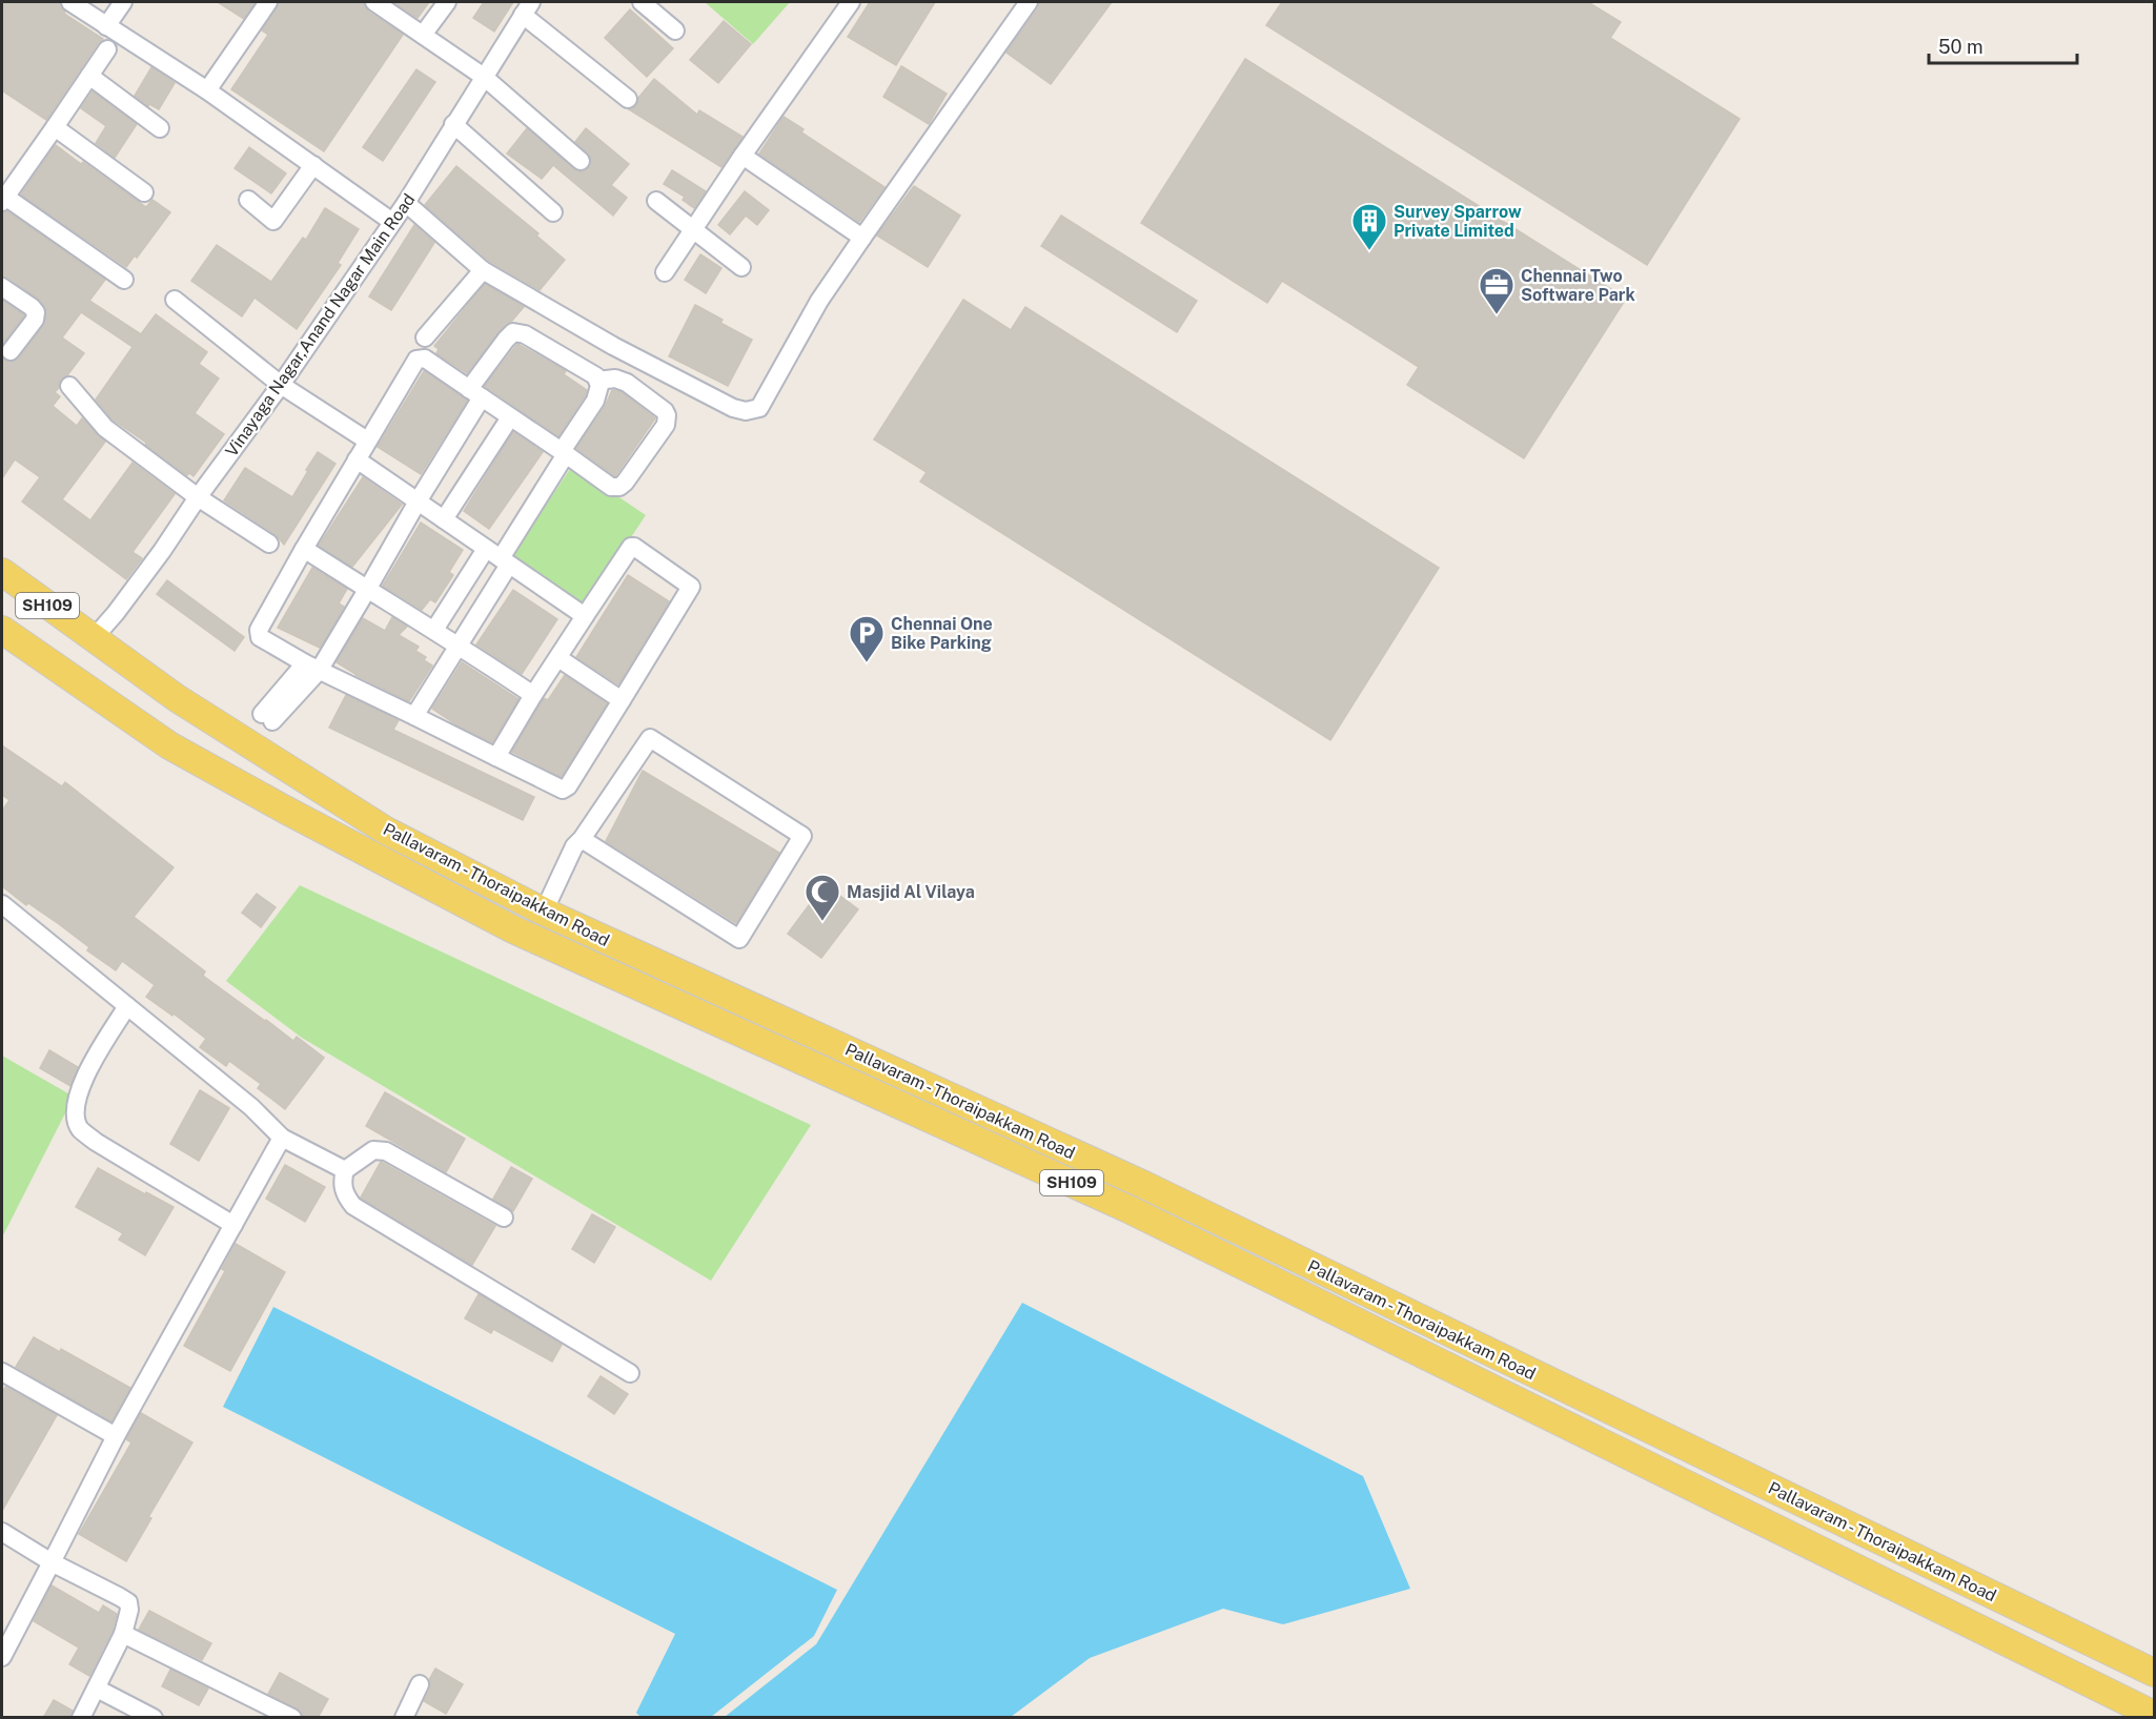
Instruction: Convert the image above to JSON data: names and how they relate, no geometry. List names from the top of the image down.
{
  "streets": {
    "main road": ["SH109", "Pallavaram - Thoraipakkam Road"],
    "street": ["Vinayaga Nagar,Anand Nagar Main Road"]
  },
  "crossings": [
    ["Vinayaga Nagar,Anand Nagar Main Road", "Pallavaram - Thoraipakkam Road"]
  ],
  "places": {
    "building": ["Survey Sparrow Private Limited"],
    "office": ["Chennai Two Software Park"],
    "parking": ["Chennai One Bike Parking"],
    "mosque": ["Masjid Al Vilaya"]
  },
  "scale_bar": "50 m"
}
